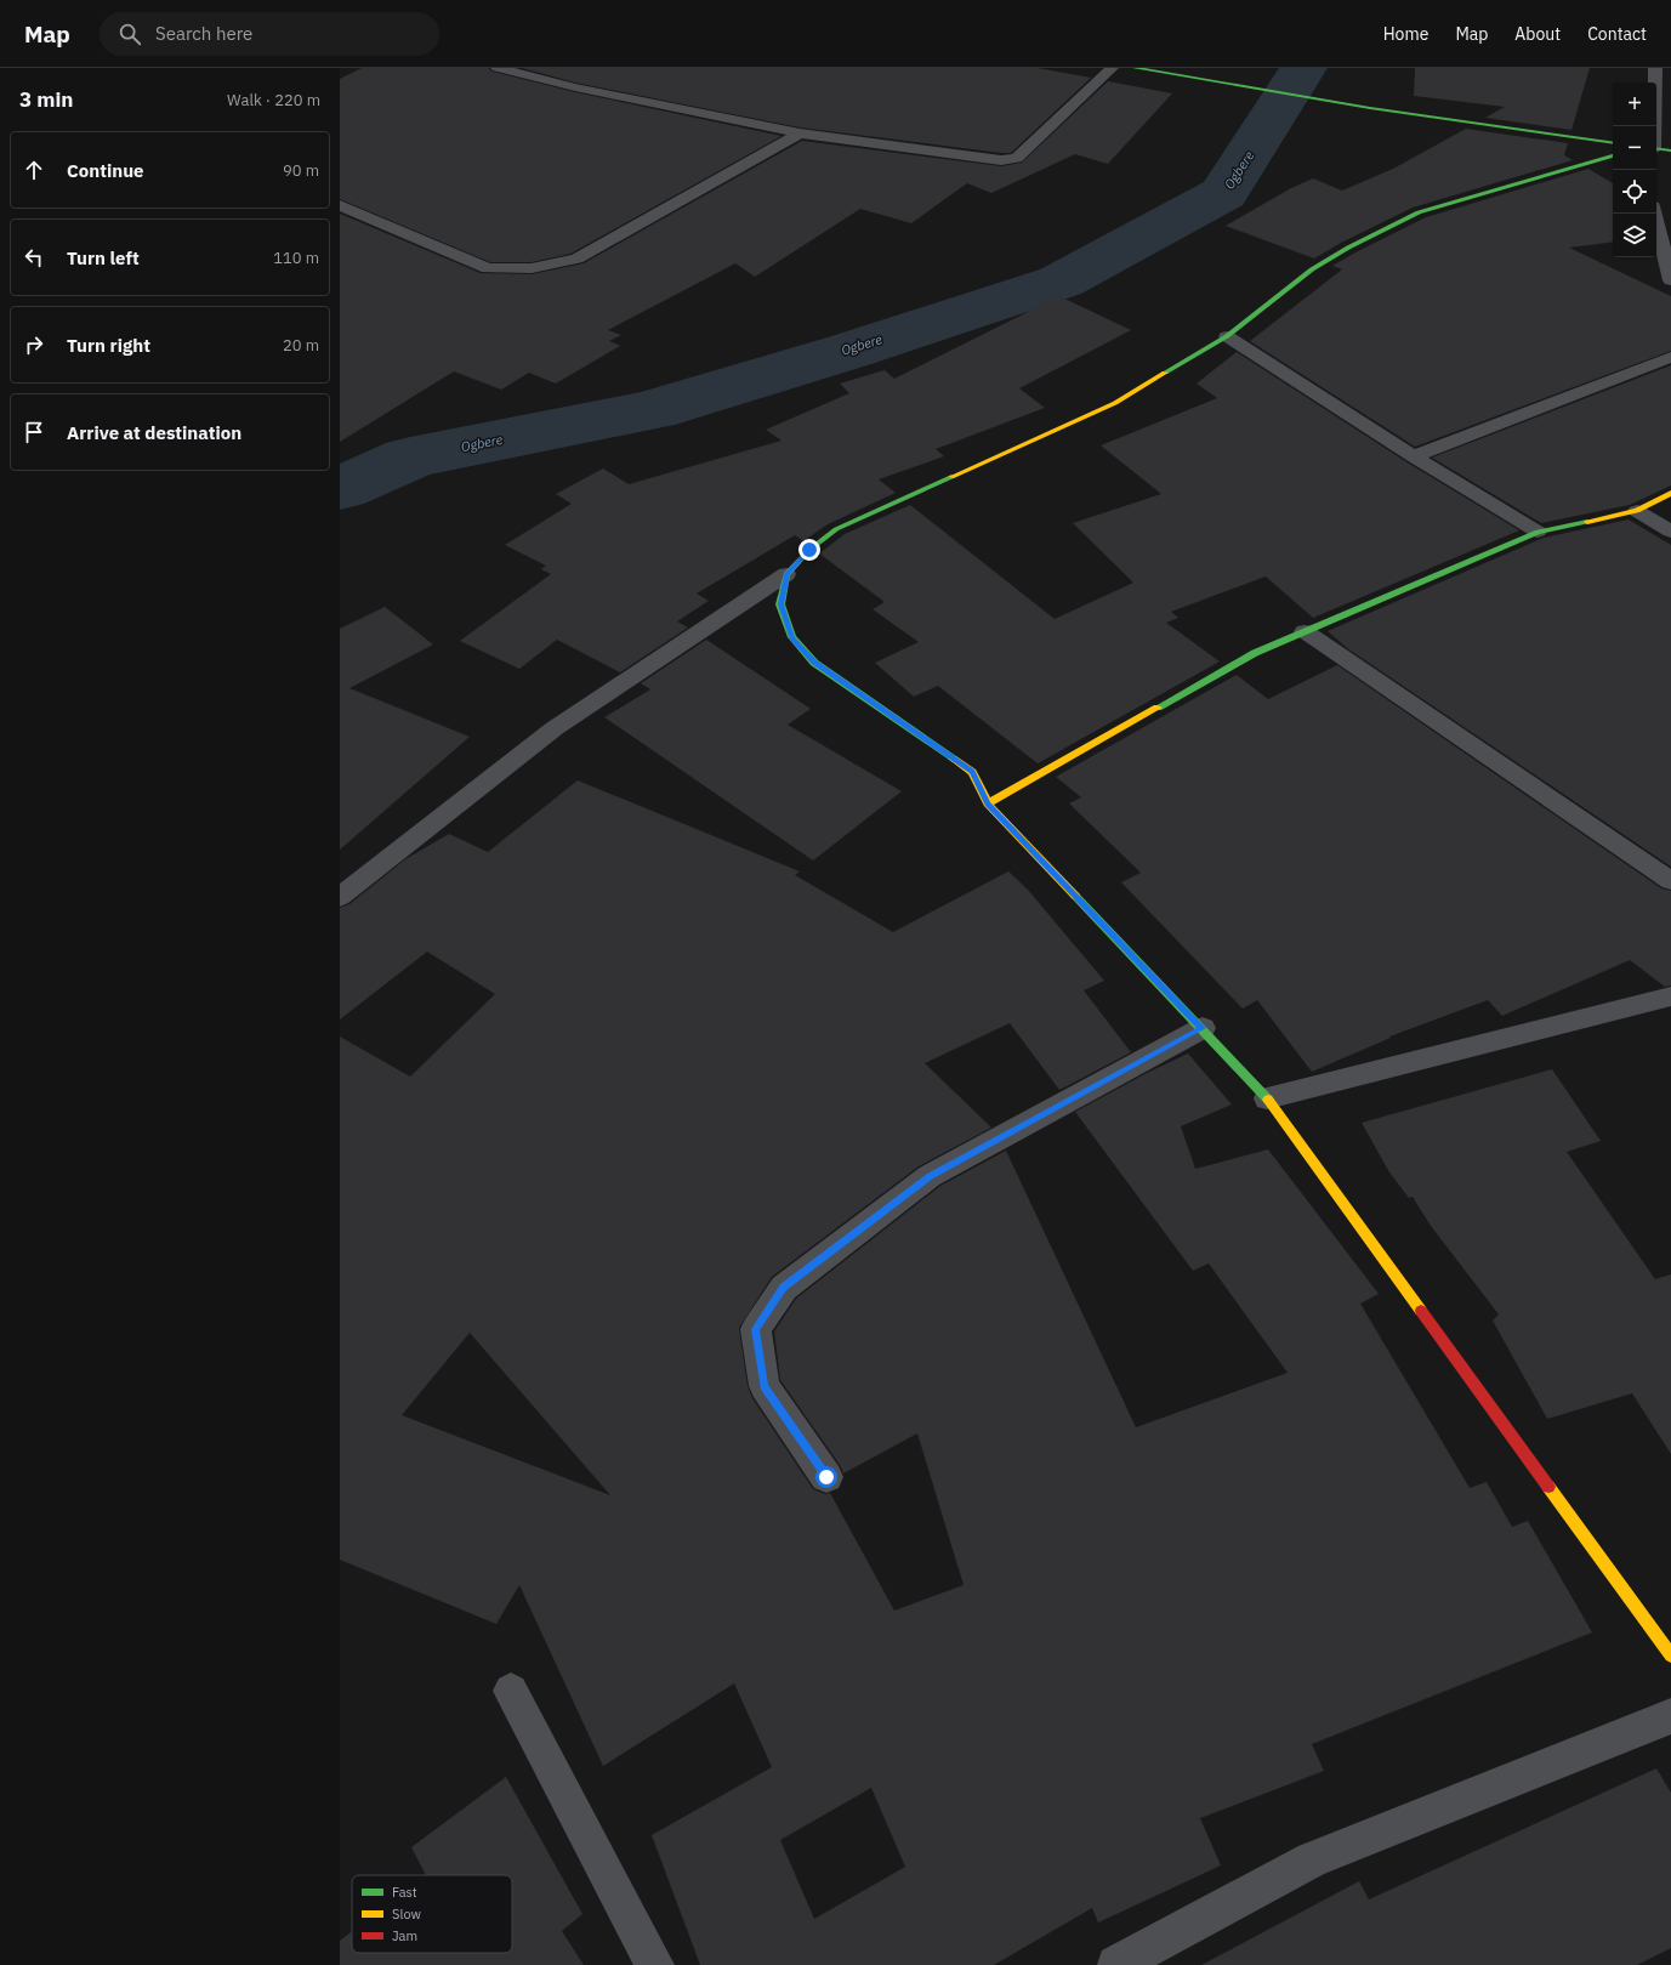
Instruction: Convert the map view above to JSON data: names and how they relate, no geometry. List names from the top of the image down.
{
  "water": ["Ogbere"],
  "legend": ["Fast", "Slow", "Jam"],
  "page": {
    "header": "Map",
    "search": "Search here",
    "nav": [
      "Home",
      "Map",
      "About",
      "Contact"
    ],
    "heading": ["3 min", "Walk · 220 m"],
    "map_buttons": ["+", "−"],
    "list": [
      ["Continue", "90 m"],
      ["Turn left", "110 m"],
      ["Turn right", "20 m"],
      "Arrive at destination"
    ]
  }
}
